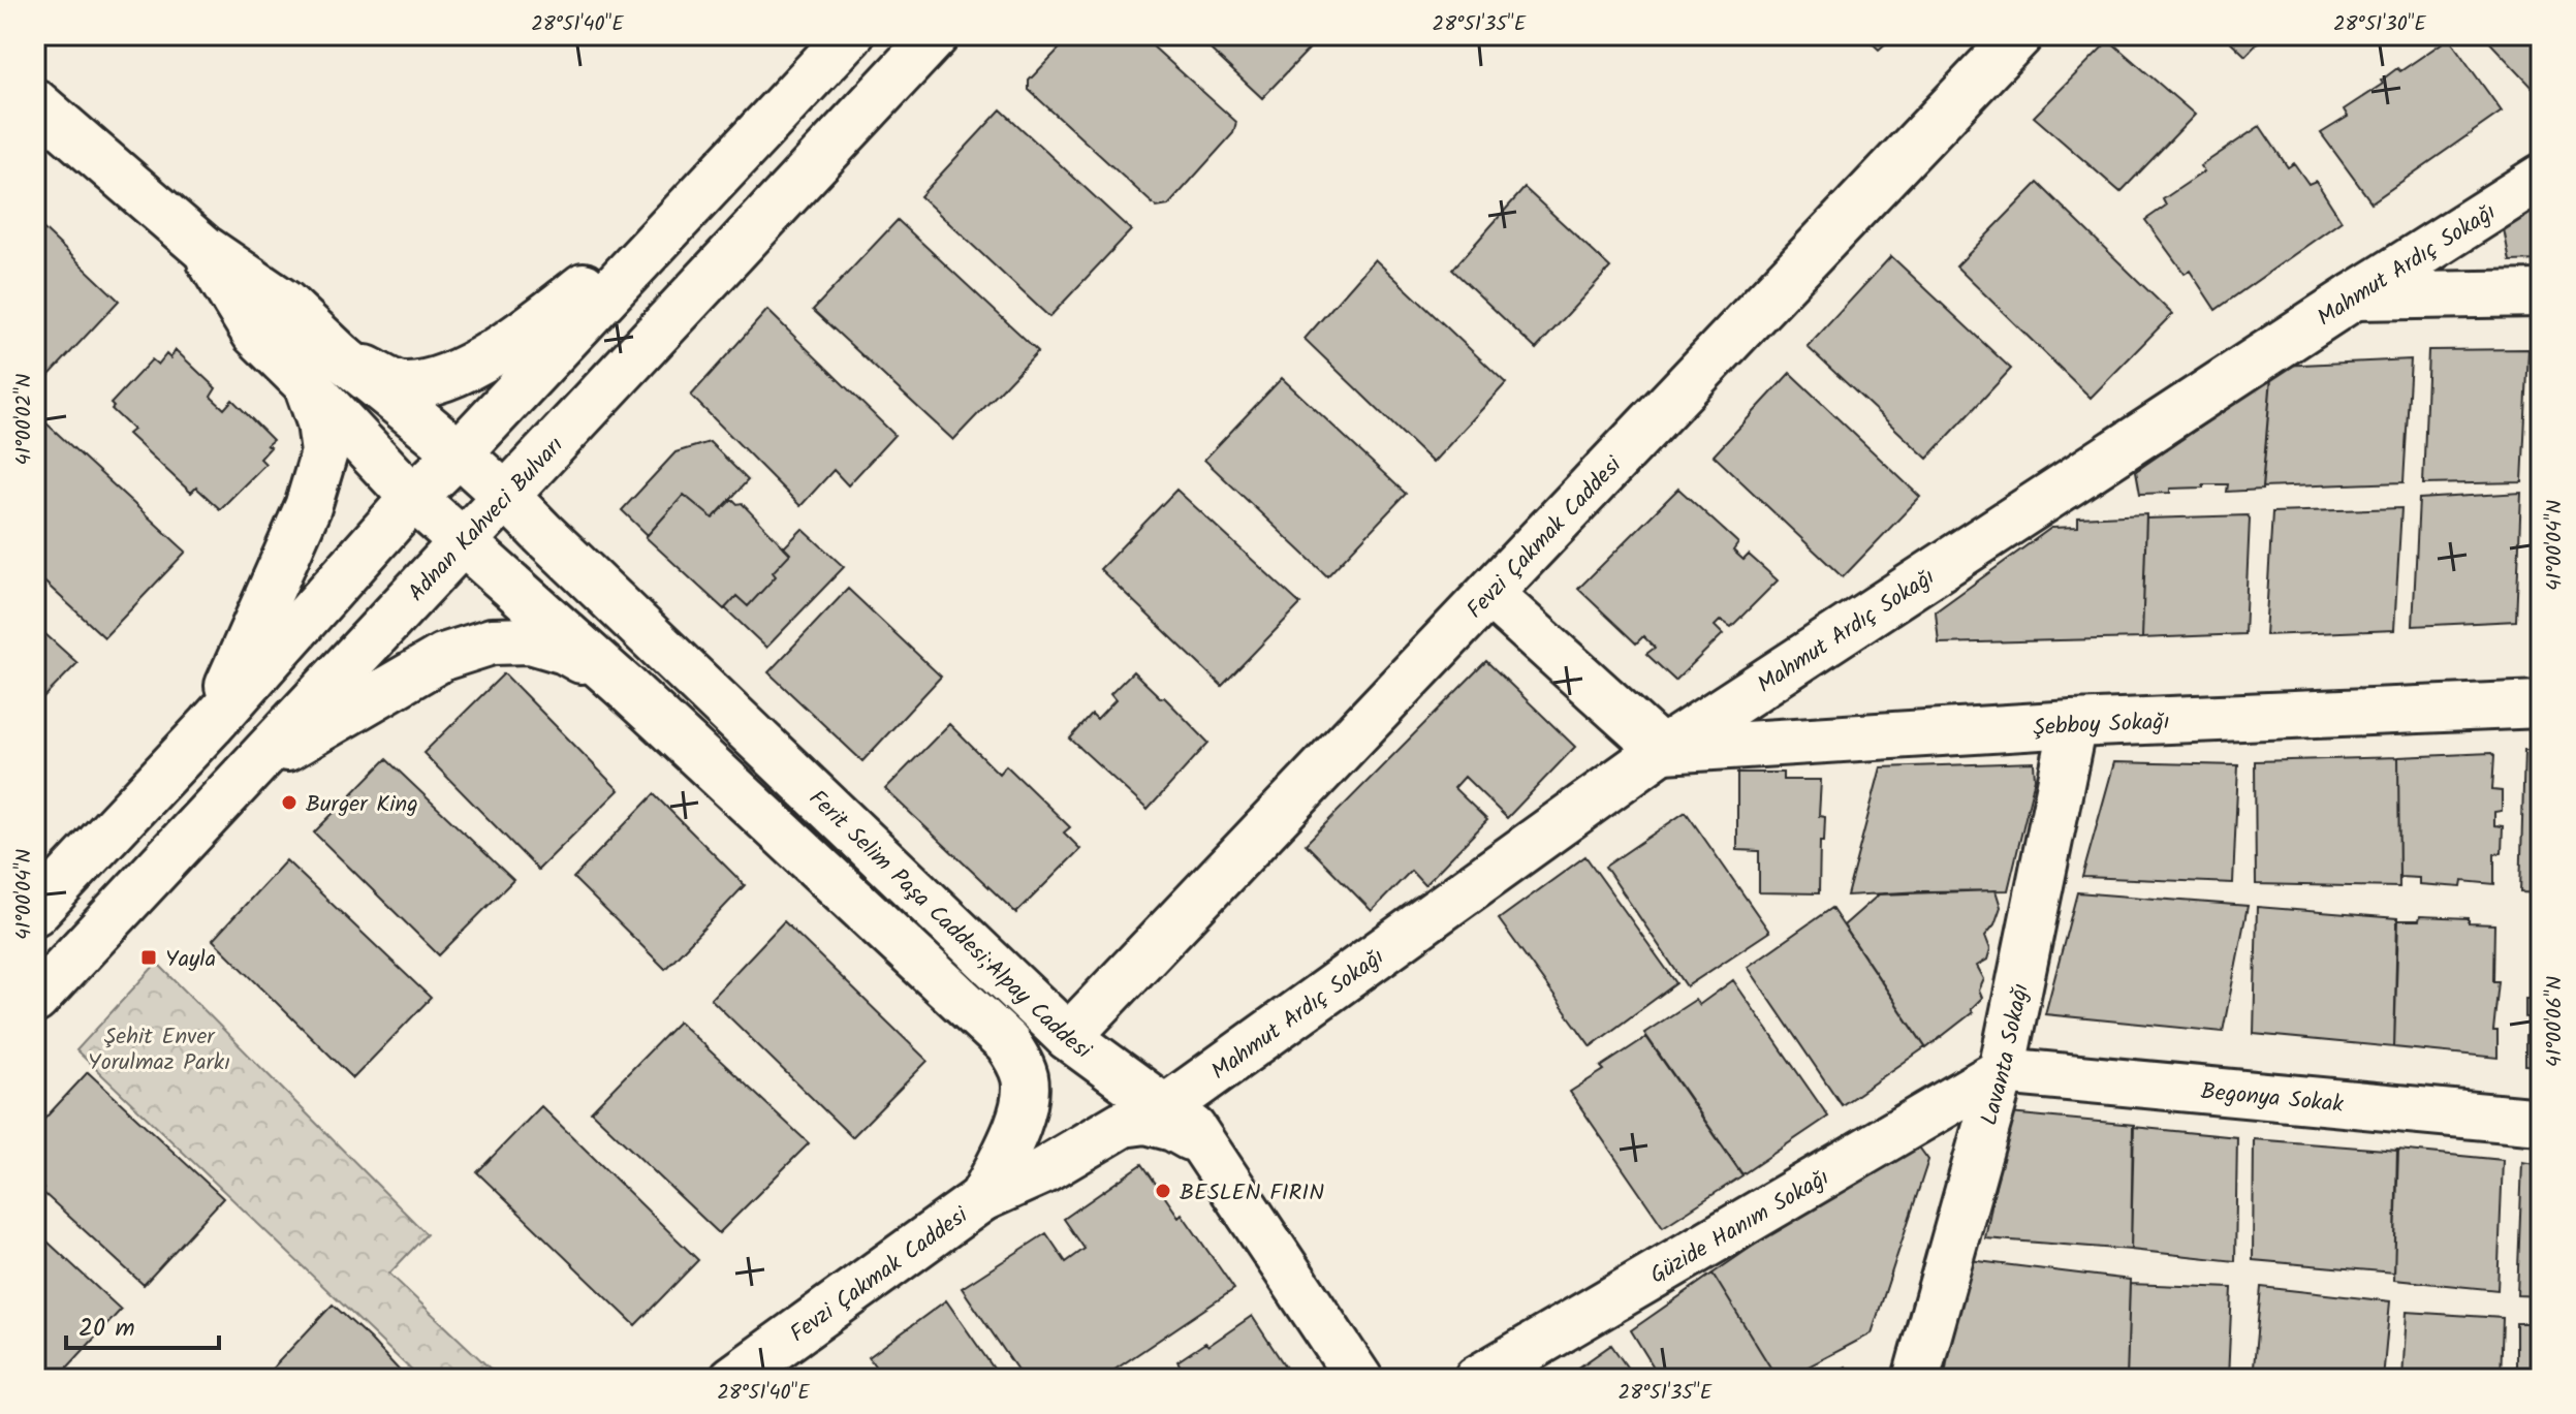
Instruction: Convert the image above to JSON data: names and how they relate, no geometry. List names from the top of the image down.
{
  "streets": {
    "main road": [
      "Mahmut Ardıç Sokağı",
      "Adnan Kahveci Bulvarı",
      "Fevzi Çakmak Caddesi",
      "Şebboy Sokağı",
      "Ferit Selim Paşa Caddesi;Alpay Caddesi",
      "Lavanta Sokağı",
      "Begonya Sokak",
      "Güzide Hanım Sokağı"
    ]
  },
  "crossings": [
    ["Mahmut Ardıç Sokağı", "Şebboy Sokağı"],
    ["Mahmut Ardıç Sokağı", "Ferit Selim Paşa Caddesi;Alpay Caddesi"],
    ["Adnan Kahveci Bulvarı", "Ferit Selim Paşa Caddesi;Alpay Caddesi"],
    ["Fevzi Çakmak Caddesi", "Ferit Selim Paşa Caddesi;Alpay Caddesi"],
    ["Şebboy Sokağı", "Lavanta Sokağı"],
    ["Lavanta Sokağı", "Begonya Sokak"],
    ["Lavanta Sokağı", "Güzide Hanım Sokağı"],
    ["Begonya Sokak", "Güzide Hanım Sokağı"]
  ],
  "parks": ["Şehit Enver Yorulmaz Parkı"],
  "places": {
    "other": ["Burger King", "BESLEN FIRIN"],
    "transit": ["Yayla"]
  },
  "scale_bar": "20 m",
  "coordinates": [
    "28°51'40\"E",
    "28°51'35\"E",
    "28°51'30\"E",
    "41°00'02\"N",
    "41°00'04\"N",
    "41°00'06\"N"
  ]
}
